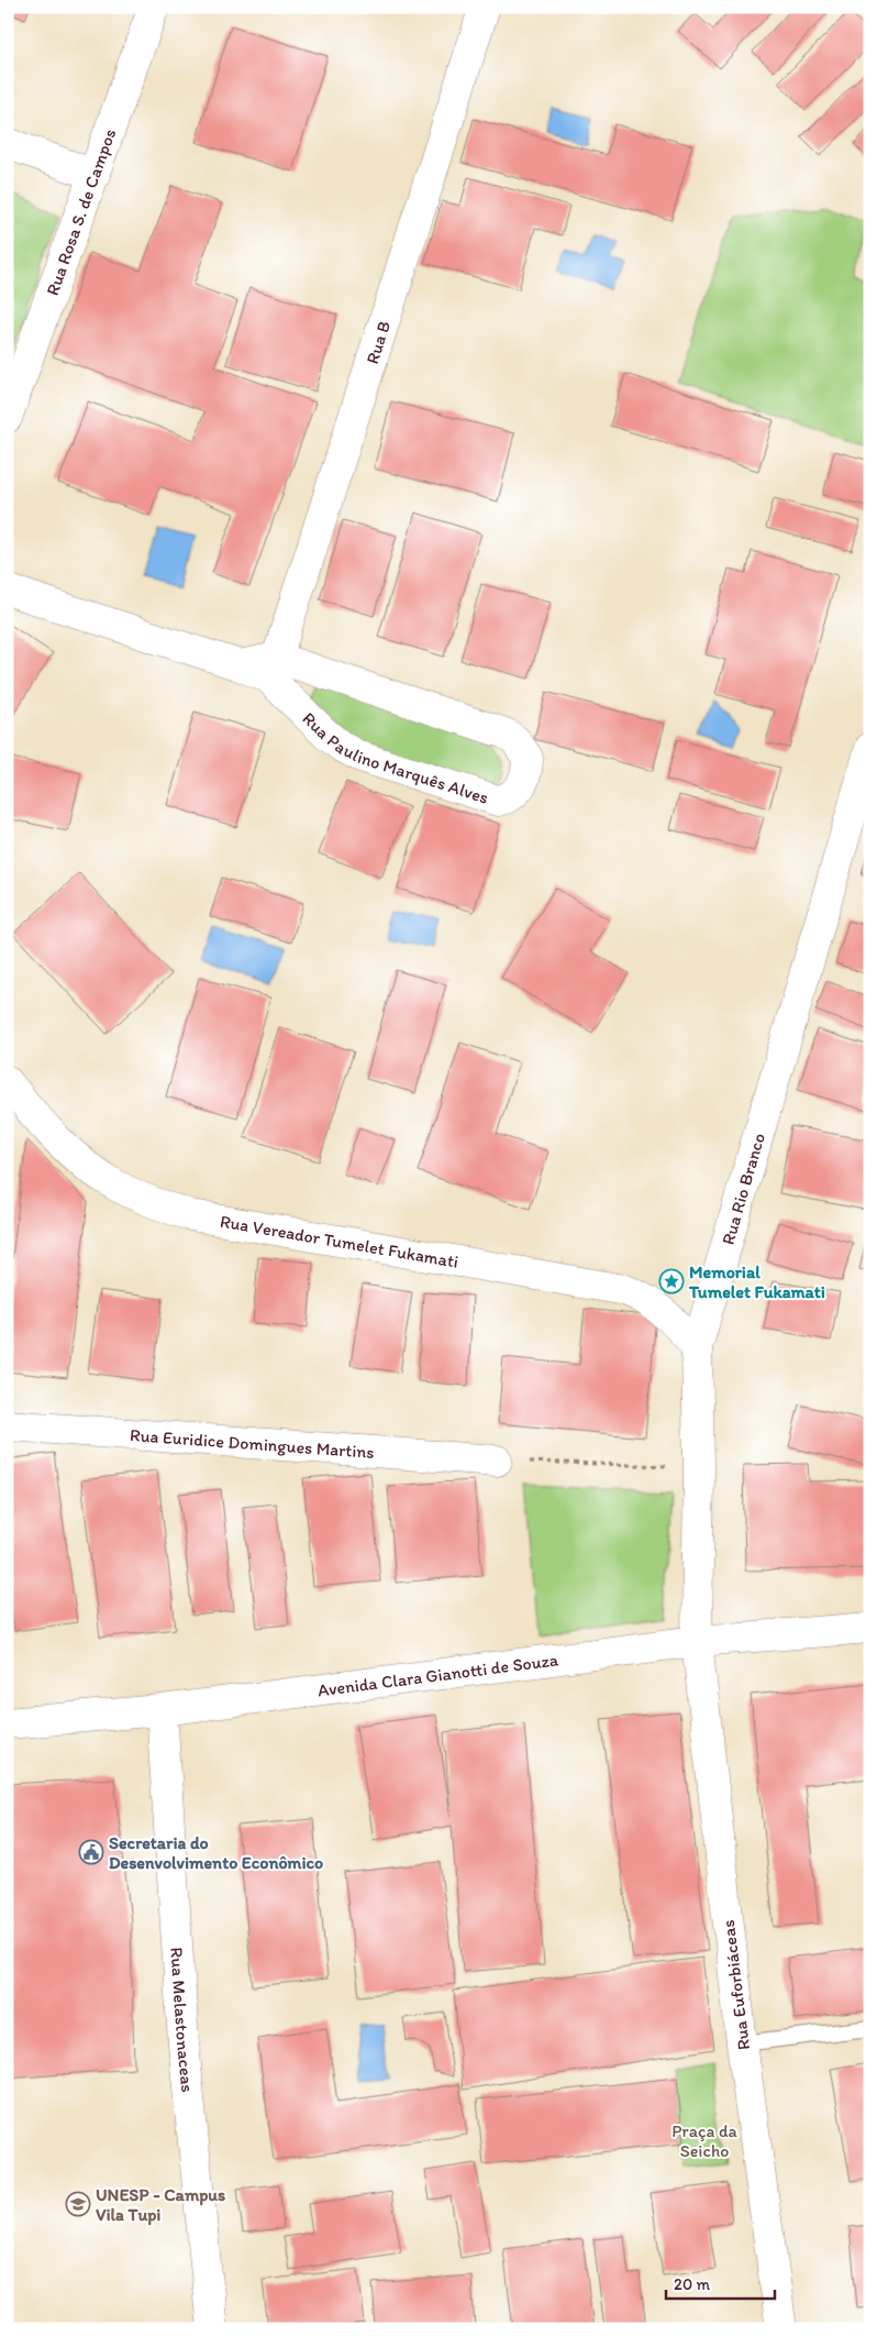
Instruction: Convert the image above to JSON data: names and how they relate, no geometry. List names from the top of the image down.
{
  "streets": {
    "street": [
      "Rua Rosa S. de Campos",
      "Rua B",
      "Rua Paulino Marquês Alves",
      "Rua Rio Branco",
      "Rua Vereador Tumelet Fukamati",
      "Rua Euridice Domingues Martins",
      "Avenida Clara Gianotti de Souza",
      "Rua Euforbiáceas",
      "Rua Melastonaceas"
    ]
  },
  "crossings": [
    ["Rua B", "Rua Paulino Marquês Alves"],
    ["Rua Rio Branco", "Rua Vereador Tumelet Fukamati"],
    ["Rua Rio Branco", "Avenida Clara Gianotti de Souza"],
    ["Rua Rio Branco", "Rua Euforbiáceas"],
    ["Avenida Clara Gianotti de Souza", "Rua Euforbiáceas"],
    ["Avenida Clara Gianotti de Souza", "Rua Melastonaceas"]
  ],
  "parks": ["Praça da Seicho"],
  "places": {
    "place": ["Memorial Tumelet Fukamati"],
    "public building": ["Secretaria do Desenvolvimento Econômico"],
    "school or university": ["UNESP - Campus Vila Tupi"]
  },
  "scale_bar": "20 m"
}
